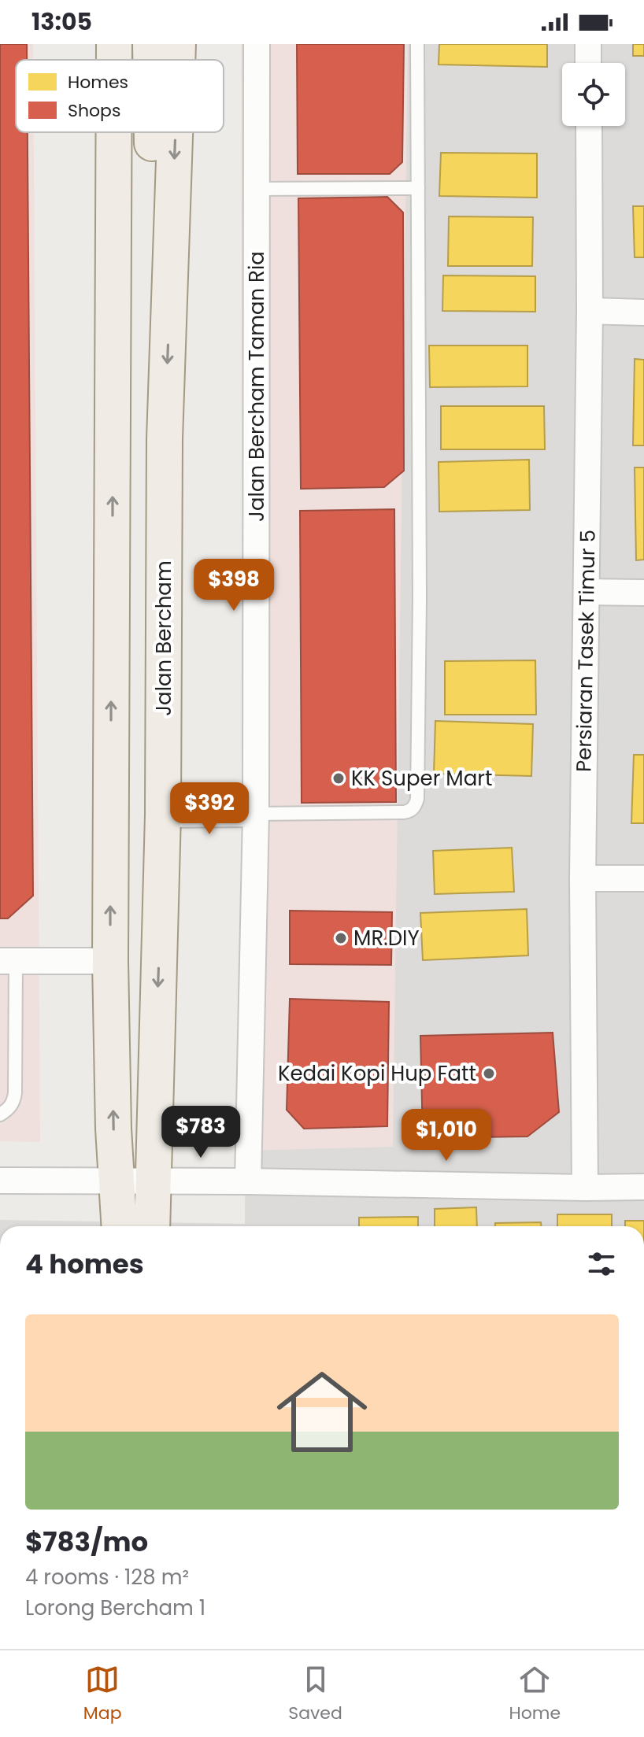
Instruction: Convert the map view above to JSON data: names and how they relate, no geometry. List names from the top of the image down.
{
  "streets": {
    "main road": ["Jalan Bercham"],
    "street": ["Jalan Bercham Taman Ria", "Persiaran Tasek Timur 5"]
  },
  "places": ["KK Super Mart", "MR.DIY", "Kedai Kopi Hup Fatt"],
  "legend": ["Homes", "Shops"],
  "page": {
    "status": "13:05",
    "price": [
      "$398",
      "$392",
      "$783",
      "$1,010"
    ],
    "heading": "4 homes",
    "list": [
      {
        "name": "$783/mo",
        "note": "4 rooms · 128 m² · Lorong Bercham 1"
      }
    ],
    "tabs": ["Map", "Saved", "Home"]
  }
}
